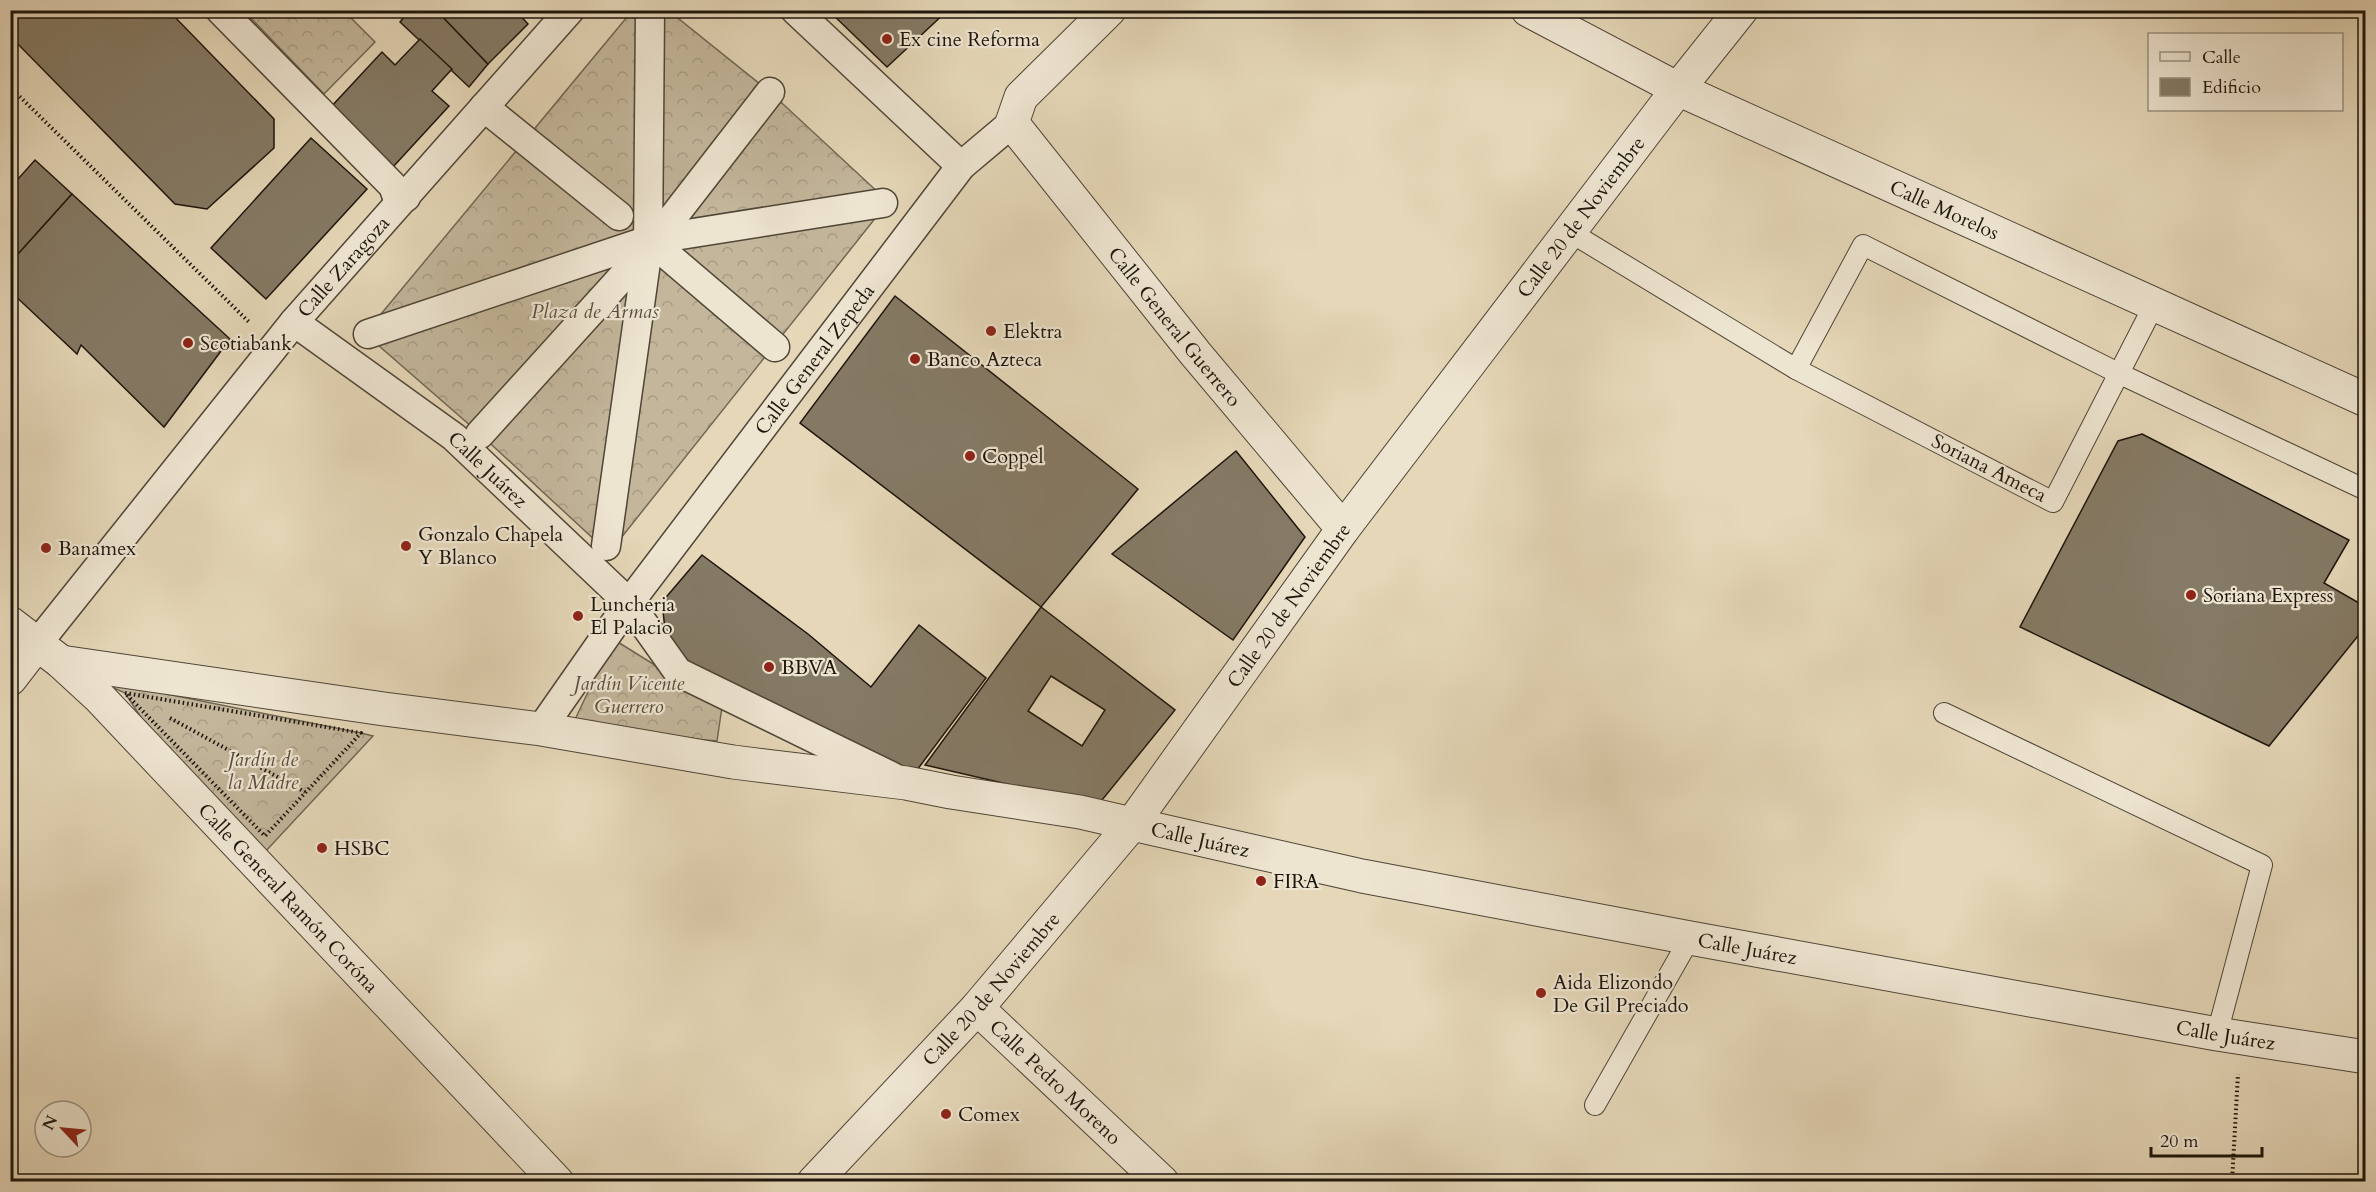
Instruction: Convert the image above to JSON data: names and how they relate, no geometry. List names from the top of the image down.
{
  "streets": {
    "street": [
      "Calle Morelos",
      "Calle 20 de Noviembre",
      "Calle Zaragoza",
      "Calle General Guerrero",
      "Calle General Zepeda",
      "Calle Juárez",
      "Calle General Ramón Coróna",
      "Calle Pedro Moreno"
    ],
    "lane": ["Soriana Ameca"]
  },
  "crossings": [
    ["Calle Morelos", "Calle 20 de Noviembre"],
    ["Calle Morelos", "Soriana Ameca"],
    ["Calle 20 de Noviembre", "Calle General Guerrero"],
    ["Calle 20 de Noviembre", "Soriana Ameca"],
    ["Calle 20 de Noviembre", "Calle Juárez"],
    ["Calle 20 de Noviembre", "Calle Pedro Moreno"],
    ["Calle Zaragoza", "Calle Juárez"],
    ["Calle Zaragoza", "Calle General Ramón Coróna"],
    ["Calle General Guerrero", "Calle General Zepeda"],
    ["Calle General Zepeda", "Calle Juárez"],
    ["Calle Juárez", "Calle General Ramón Coróna"]
  ],
  "parks": ["Plaza de Armas", "Jardín Vicente Guerrero", "Jardín de la Madre"],
  "places": [
    "Ex cine Reforma",
    "Elektra",
    "Scotiabank",
    "Banco Azteca",
    "Coppel",
    "Gonzalo Chapela Y Blanco",
    "Banamex",
    "Soriana Express",
    "Luncheria El Palacio",
    "BBVA",
    "HSBC",
    "FIRA",
    "Aida Elizondo De Gil Preciado",
    "Comex"
  ],
  "legend": ["Calle", "Edificio"],
  "scale_bar": "20 m",
  "north": "top left"
}
